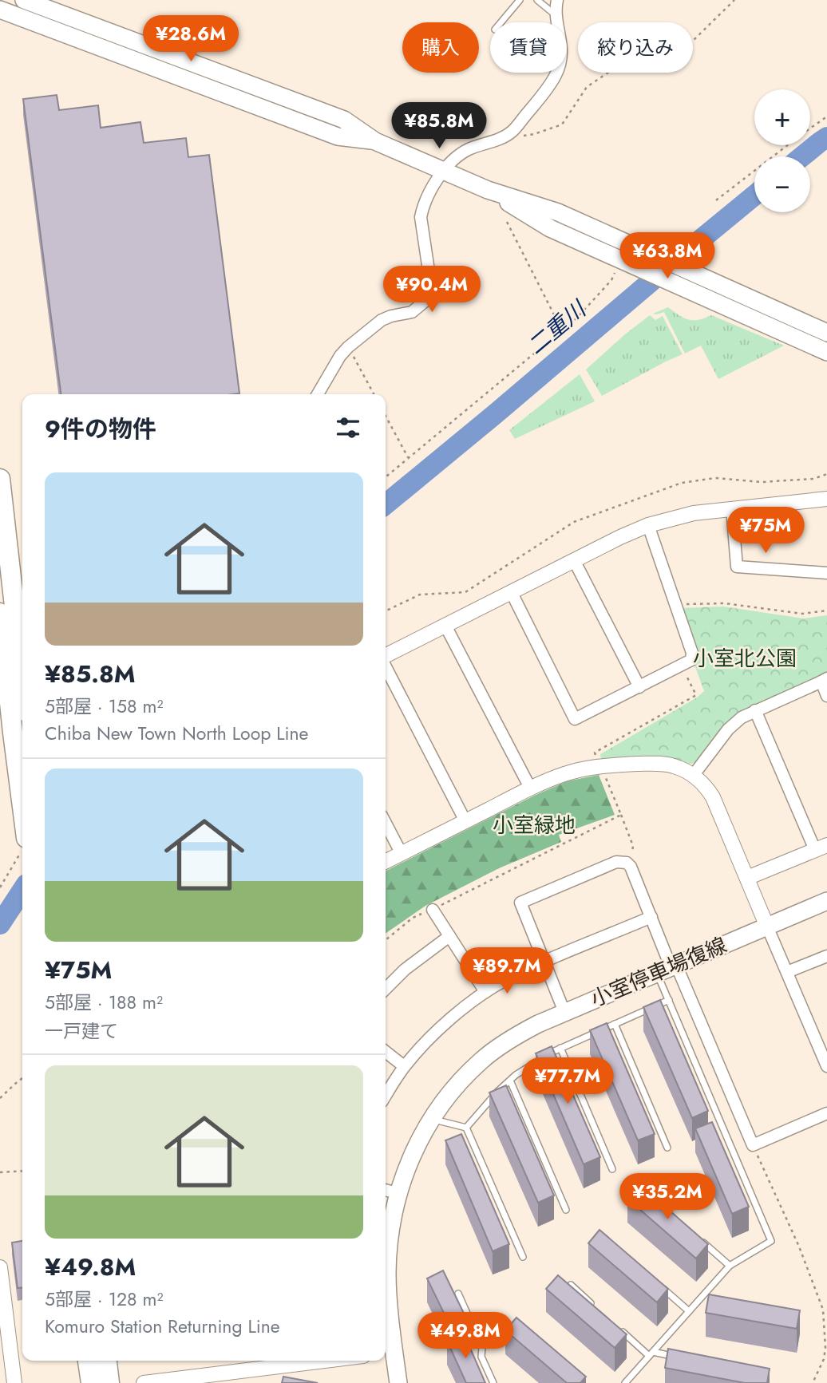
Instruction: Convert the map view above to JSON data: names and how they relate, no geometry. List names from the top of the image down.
{
  "streets": {
    "main road": ["小室停車場復線"]
  },
  "water": ["二重川"],
  "parks": ["小室北公園", "小室緑地"],
  "page": {
    "price": [
      "¥28.6M",
      "¥85.8M",
      "¥63.8M",
      "¥90.4M",
      "¥75M",
      "¥89.7M",
      "¥77.7M",
      "¥35.2M",
      "¥49.8M"
    ],
    "chip": ["購入", "賃貸", "絞り込み"],
    "map_buttons": ["+", "−"],
    "heading": "9件の物件",
    "list": [
      {
        "name": "¥85.8M",
        "note": "5部屋 · 158 m² · Chiba New Town North Loop Line"
      },
      {
        "name": "¥75M",
        "note": "5部屋 · 188 m² · 一戸建て"
      },
      {
        "name": "¥49.8M",
        "note": "5部屋 · 128 m² · Komuro Station Returning Line"
      }
    ]
  }
}
